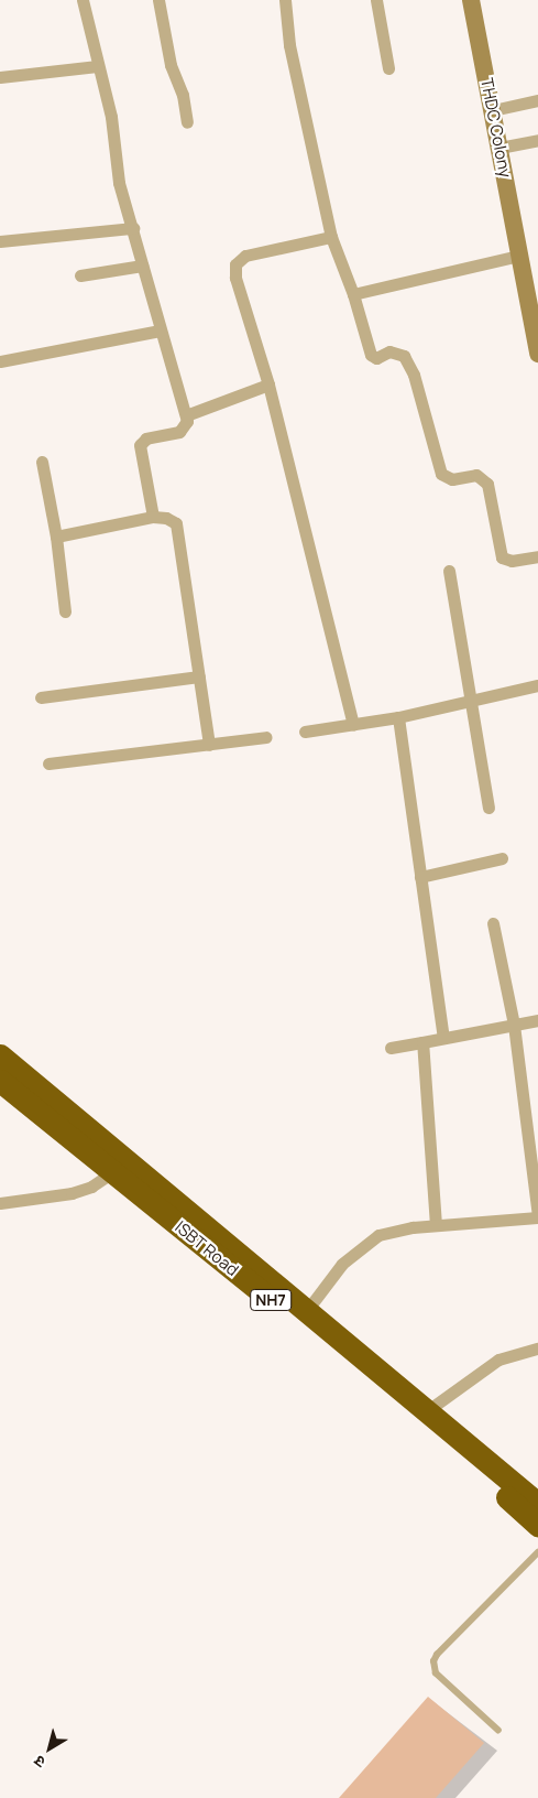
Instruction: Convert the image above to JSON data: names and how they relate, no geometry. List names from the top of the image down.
{
  "streets": {
    "highway": ["ISBT Road", "NH7"],
    "street": ["THDC Colony"]
  },
  "crossings": [
    ["ISBT Road", "NH7"]
  ],
  "north": "bottom left"
}
